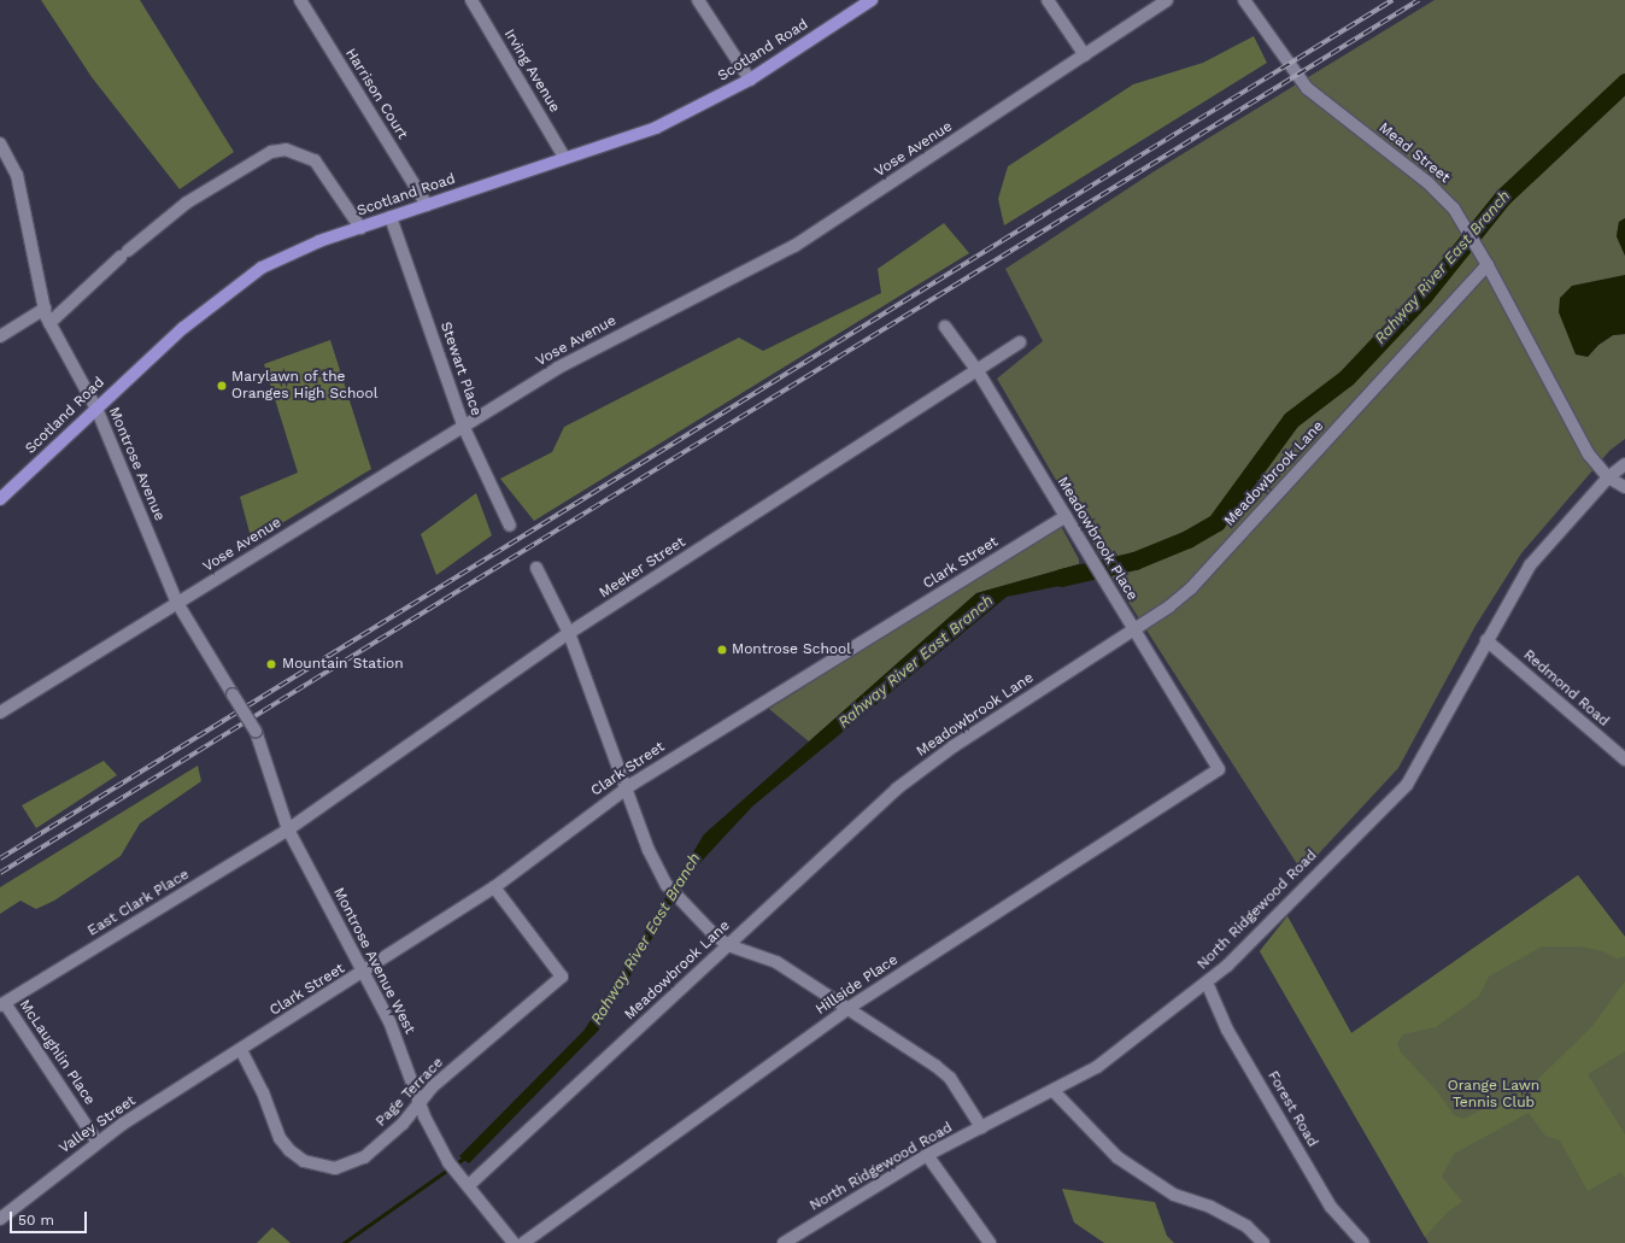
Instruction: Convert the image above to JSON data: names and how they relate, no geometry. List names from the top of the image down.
{
  "streets": {
    "main road": ["Scotland Road"],
    "street": [
      "Irving Avenue",
      "Harrison Court",
      "Vose Avenue",
      "Mead Street",
      "Stewart Place",
      "Montrose Avenue",
      "Meadowbrook Lane",
      "Meadowbrook Place",
      "Clark Street",
      "Meeker Street",
      "Redmond Road",
      "East Clark Place",
      "North Ridgewood Road",
      "Montrose Avenue West",
      "Hillside Place",
      "McLaughlin Place",
      "Page Terrace",
      "Forest Road",
      "Valley Street"
    ]
  },
  "crossings": [
    ["Scotland Road", "Irving Avenue"],
    ["Scotland Road", "Harrison Court"],
    ["Scotland Road", "Stewart Place"],
    ["Scotland Road", "Montrose Avenue"],
    ["Vose Avenue", "Stewart Place"],
    ["Vose Avenue", "Montrose Avenue"],
    ["Mead Street", "Meadowbrook Lane"],
    ["Mead Street", "North Ridgewood Road"],
    ["Montrose Avenue", "Montrose Avenue West"],
    ["Meadowbrook Lane", "Meadowbrook Place"],
    ["Meadowbrook Lane", "Montrose Avenue West"],
    ["Meadowbrook Place", "Clark Street"],
    ["Meadowbrook Place", "Meeker Street"],
    ["Meadowbrook Place", "Hillside Place"],
    ["Clark Street", "Montrose Avenue West"],
    ["Clark Street", "Page Terrace"],
    ["Clark Street", "Valley Street"],
    ["Meeker Street", "East Clark Place"],
    ["Meeker Street", "Montrose Avenue West"],
    ["Redmond Road", "North Ridgewood Road"],
    ["East Clark Place", "Montrose Avenue West"],
    ["East Clark Place", "McLaughlin Place"],
    ["North Ridgewood Road", "Forest Road"],
    ["Montrose Avenue West", "Page Terrace"],
    ["McLaughlin Place", "Valley Street"]
  ],
  "water": ["Rahway River East Branch"],
  "parks": ["Orange Lawn Tennis Club"],
  "places": ["Marylawn of the Oranges High School", "Montrose School", "Mountain Station"],
  "scale_bar": "50 m"
}
